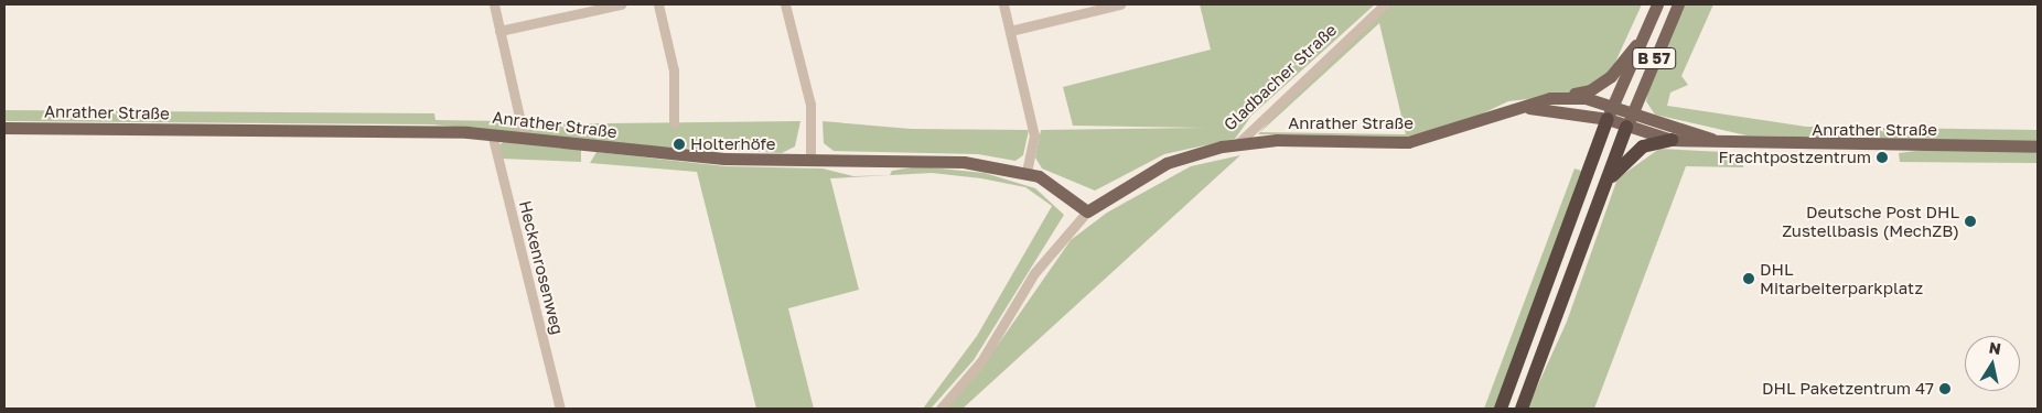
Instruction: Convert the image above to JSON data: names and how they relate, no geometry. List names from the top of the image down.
{
  "streets": {
    "main road": ["B 57", "Gladbacher Straße", "Anrather Straße"],
    "street": ["Heckenrosenweg"]
  },
  "crossings": [
    ["B 57", "Anrather Straße"],
    ["Gladbacher Straße", "Anrather Straße"],
    ["Anrather Straße", "Heckenrosenweg"]
  ],
  "places": [
    "Holterhöfe",
    "Frachtpostzentrum",
    "Deutsche Post DHL Zustellbasis (MechZB)",
    "DHL Mitarbeiterparkplatz",
    "DHL Paketzentrum 47"
  ],
  "north": "top"
}
